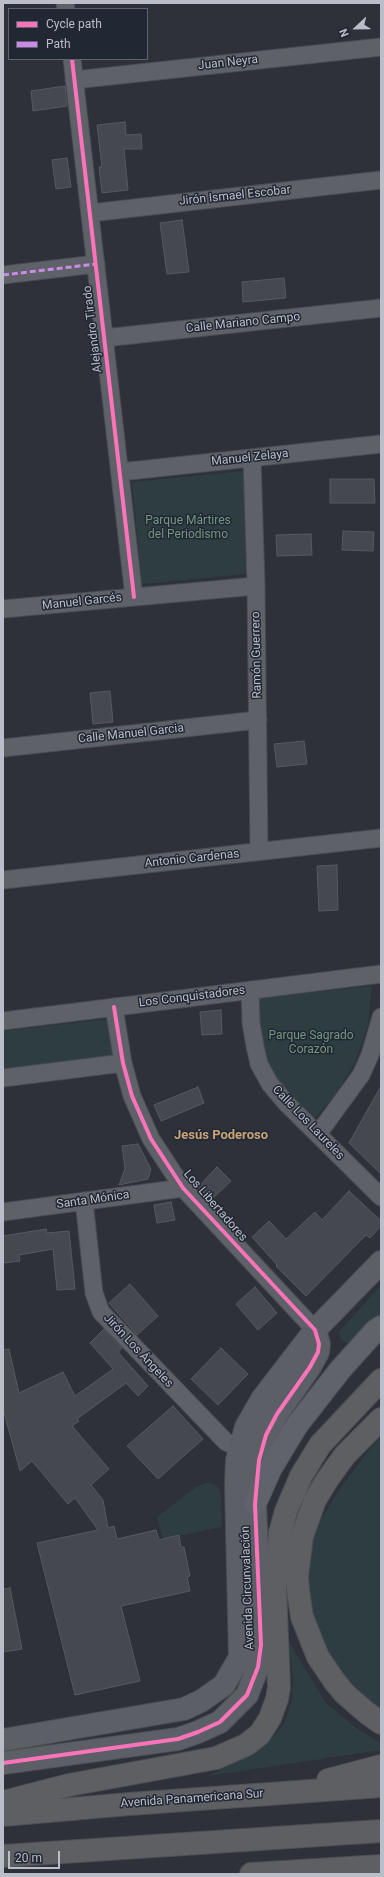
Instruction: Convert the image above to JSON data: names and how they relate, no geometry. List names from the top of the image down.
{
  "streets": {
    "highway": ["Avenida Panamericana Sur"],
    "street": [
      "Juan Neyra",
      "Jirón Ismael Escobar",
      "Calle Mariano Campo",
      "Alejandro Tirado",
      "Manuel Zelaya",
      "Manuel Garcés",
      "Ramón Guerrero",
      "Calle Manuel Garcia",
      "Antonio Cardenas",
      "Los Conquistadores",
      "Calle Los Laureles",
      "Santa Mónica",
      "Los Libertadores",
      "Jirón Los Ángeles",
      "Avenida Circunvalación"
    ]
  },
  "crossings": [
    ["Juan Neyra", "Alejandro Tirado"],
    ["Jirón Ismael Escobar", "Alejandro Tirado"],
    ["Calle Mariano Campo", "Alejandro Tirado"],
    ["Alejandro Tirado", "Manuel Zelaya"],
    ["Alejandro Tirado", "Manuel Garcés"],
    ["Manuel Zelaya", "Ramón Guerrero"],
    ["Manuel Garcés", "Ramón Guerrero"],
    ["Ramón Guerrero", "Calle Manuel Garcia"],
    ["Ramón Guerrero", "Antonio Cardenas"],
    ["Los Conquistadores", "Calle Los Laureles"],
    ["Los Conquistadores", "Los Libertadores"],
    ["Santa Mónica", "Los Libertadores"],
    ["Santa Mónica", "Jirón Los Ángeles"],
    ["Los Libertadores", "Avenida Circunvalación"],
    ["Jirón Los Ángeles", "Avenida Circunvalación"]
  ],
  "districts": ["Jesús Poderoso"],
  "parks": ["Parque Mártires del Periodismo", "Parque Sagrado Corazón"],
  "legend": ["Cycle path", "Path"],
  "scale_bar": "20 m",
  "north": "left"
}
